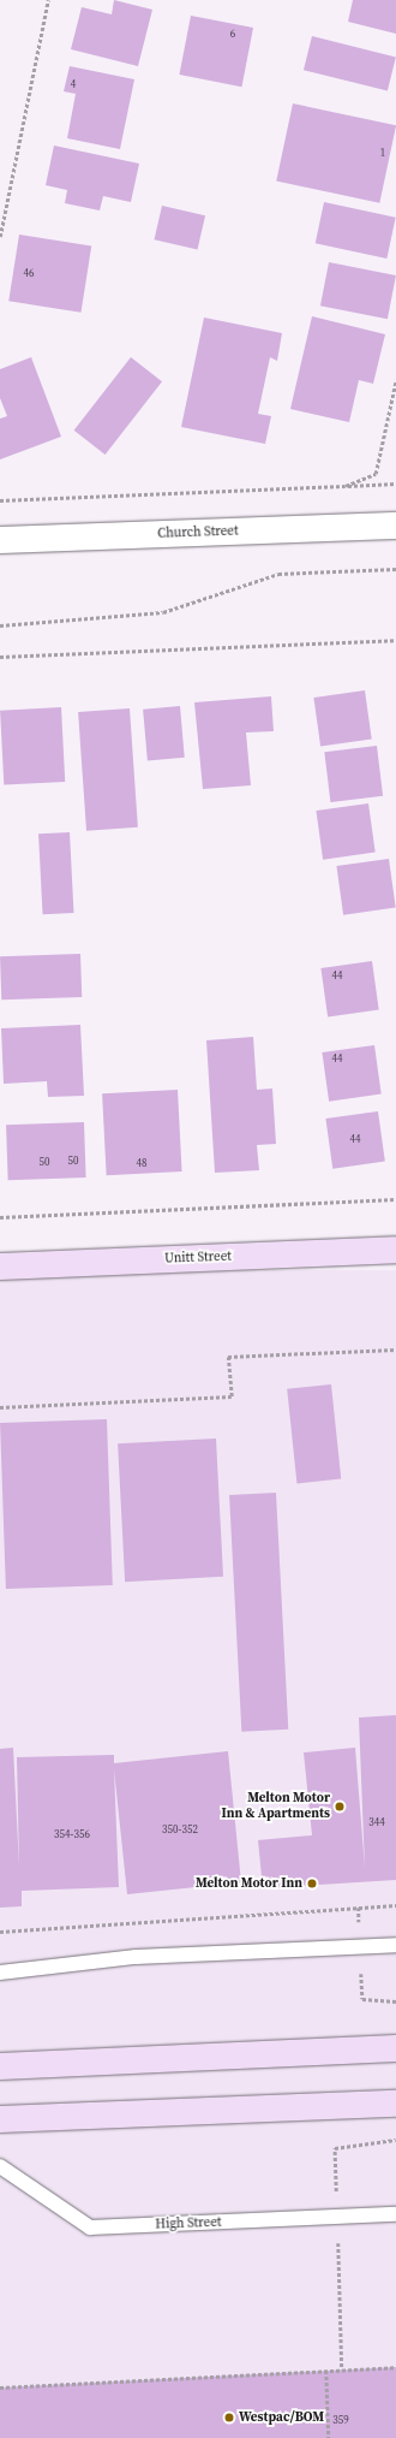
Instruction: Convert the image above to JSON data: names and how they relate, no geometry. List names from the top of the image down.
{
  "streets": {
    "main road": ["Unitt Street"],
    "street": ["Church Street"],
    "lane": ["High Street"]
  },
  "places": ["Melton Motor Inn & Apartments", "Melton Motor Inn", "Westpac/BOM"],
  "house_numbers": [
    "6",
    "4",
    "1",
    "46",
    "44",
    "44",
    "44",
    "50",
    "50",
    "48",
    "344",
    "350-352",
    "354-356",
    "359"
  ]
}
